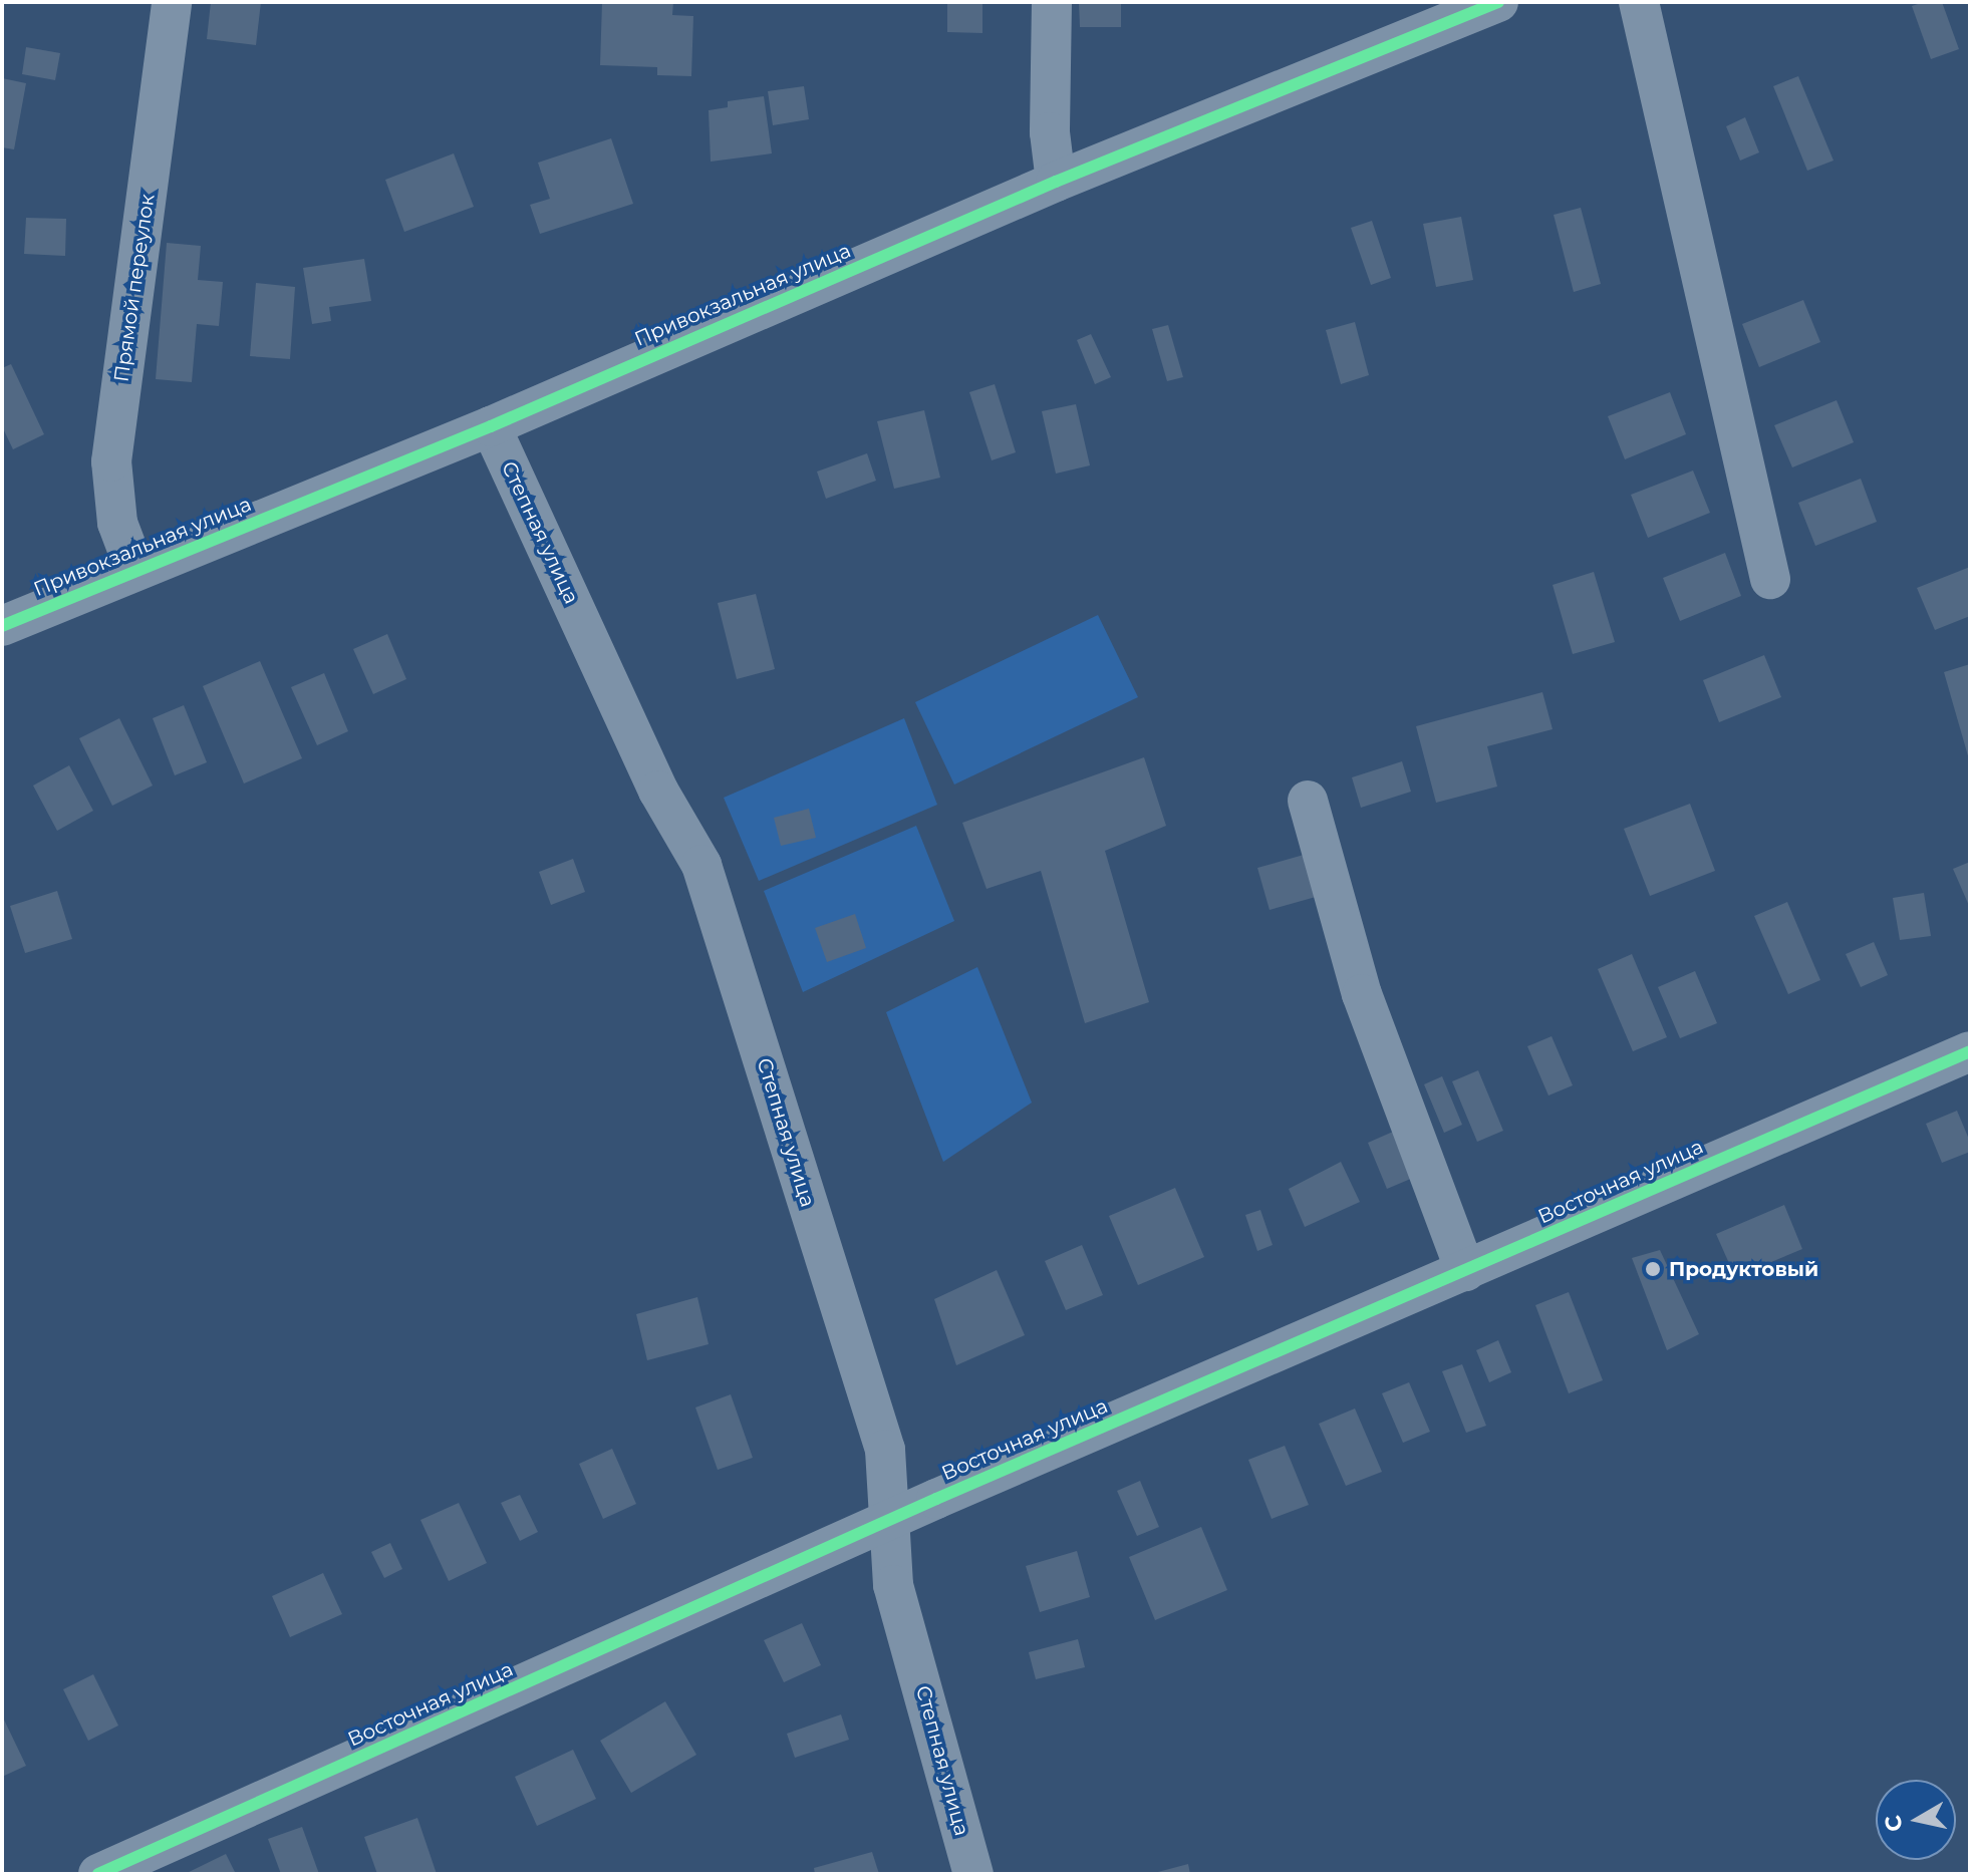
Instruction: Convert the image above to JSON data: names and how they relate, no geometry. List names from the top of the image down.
{
  "streets": {
    "street": [
      "Прямой переулок",
      "Привокзальная улица",
      "Степная улица",
      "Восточная улица"
    ]
  },
  "crossings": [
    ["Прямой переулок", "Привокзальная улица"],
    ["Привокзальная улица", "Степная улица"],
    ["Степная улица", "Восточная улица"]
  ],
  "places": ["Продуктовый"],
  "north": "left"
}
